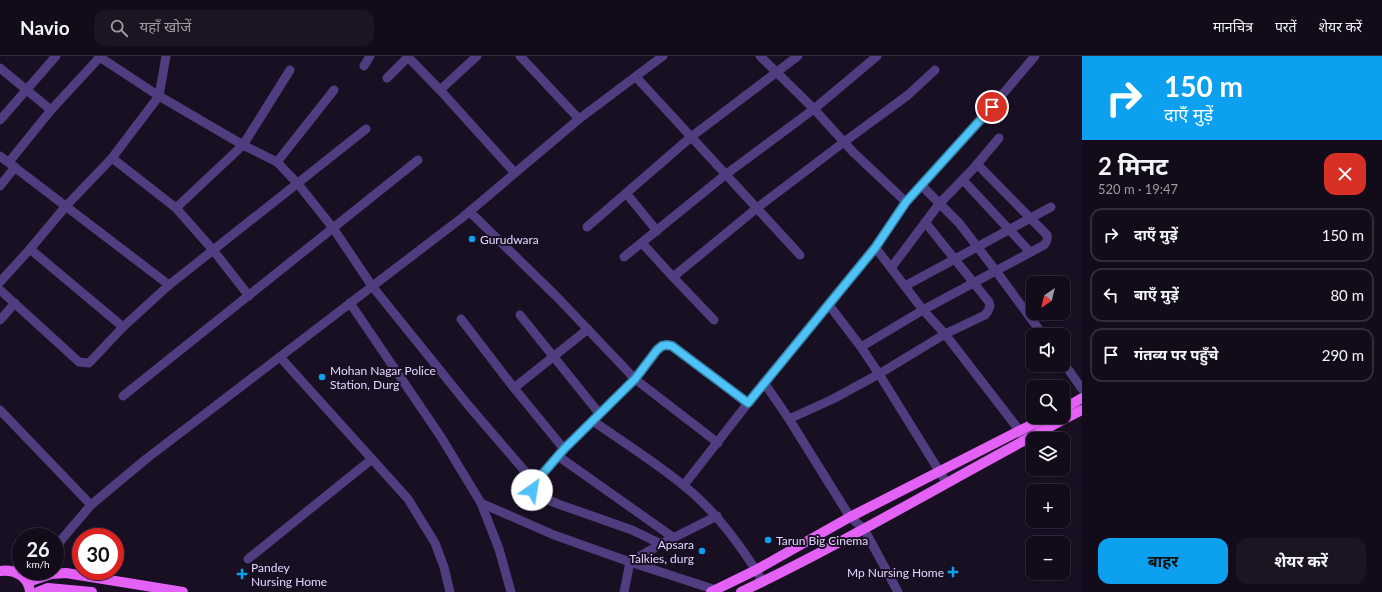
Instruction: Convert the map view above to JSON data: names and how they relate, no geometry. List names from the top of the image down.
{
  "places": {
    "other": [
      "Gurudwara",
      "Mohan Nagar Police Station, Durg",
      "Tarun Big Cinema",
      "Apsara Talkies, durg"
    ],
    "health": ["Mp Nursing Home", "Pandey Nursing Home"]
  },
  "north": "bottom left",
  "page": {
    "header": "Navio",
    "search": "यहाँ खोजें",
    "nav": ["मानचित्र", "परतें", "शेयर करें"],
    "turn": ["150 m", "दाएँ मुड़ें"],
    "heading": ["2 मिनट", "520 m · 19:47"],
    "list": [
      {
        "name": "दाएँ मुड़ें",
        "value": "150 m"
      },
      {
        "name": "बाएँ मुड़ें",
        "value": "80 m"
      },
      {
        "name": "गंतव्य पर पहुँचे",
        "value": "290 m"
      }
    ],
    "map_buttons": ["+", "−"],
    "speed": "26 km/h",
    "limit": "30",
    "buttons": ["बाहर", "शेयर करें"]
  }
}
